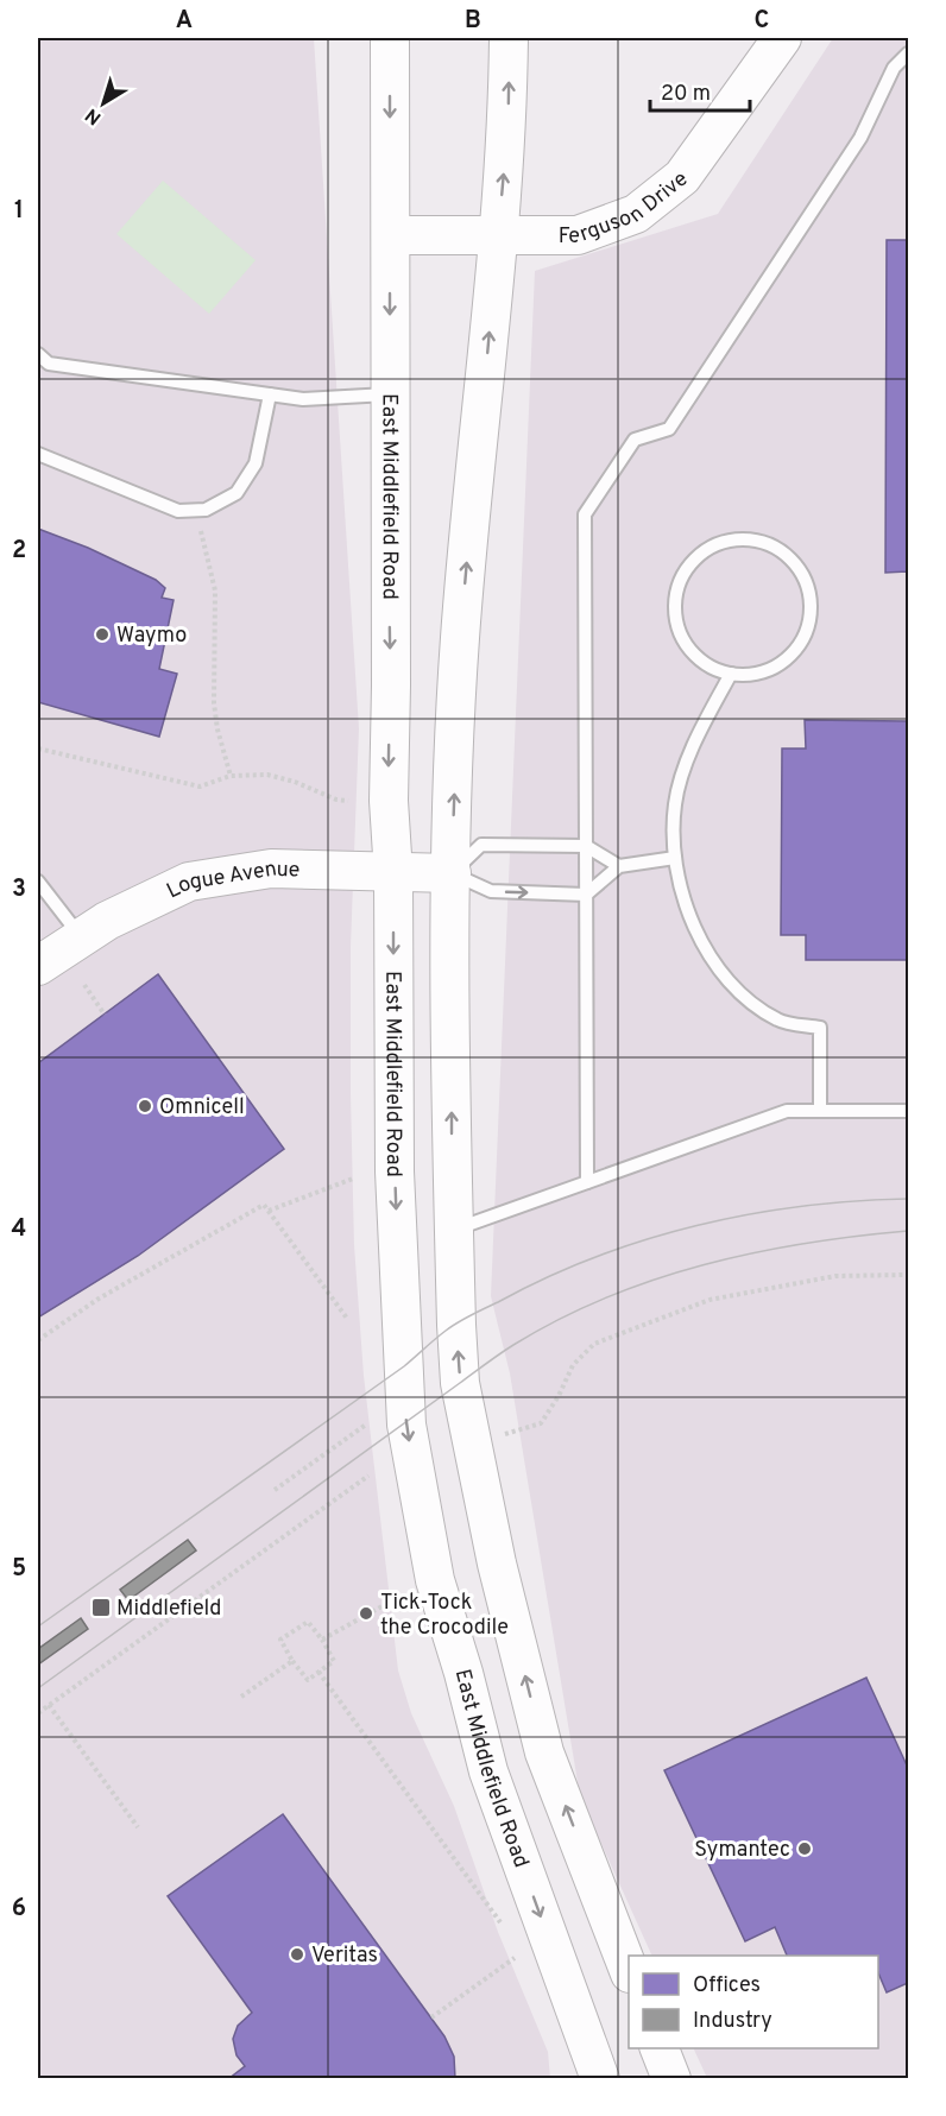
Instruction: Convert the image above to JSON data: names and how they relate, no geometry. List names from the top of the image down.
{
  "streets": {
    "main road": ["Ferguson Drive", "East Middlefield Road", "Logue Avenue"]
  },
  "crossings": [
    ["Ferguson Drive", "East Middlefield Road"],
    ["East Middlefield Road", "Logue Avenue"]
  ],
  "places": {
    "other": [
      "Waymo",
      "Omnicell",
      "Tick-Tock the Crocodile",
      "Symantec",
      "Veritas"
    ],
    "transit": ["Middlefield"]
  },
  "legend": ["Offices", "Industry"],
  "scale_bar": "20 m",
  "north": "bottom left",
  "grid": {
    "columns": ["A", "B", "C"],
    "rows": [
      "1",
      "2",
      "3",
      "4",
      "5",
      "6"
    ]
  }
}
